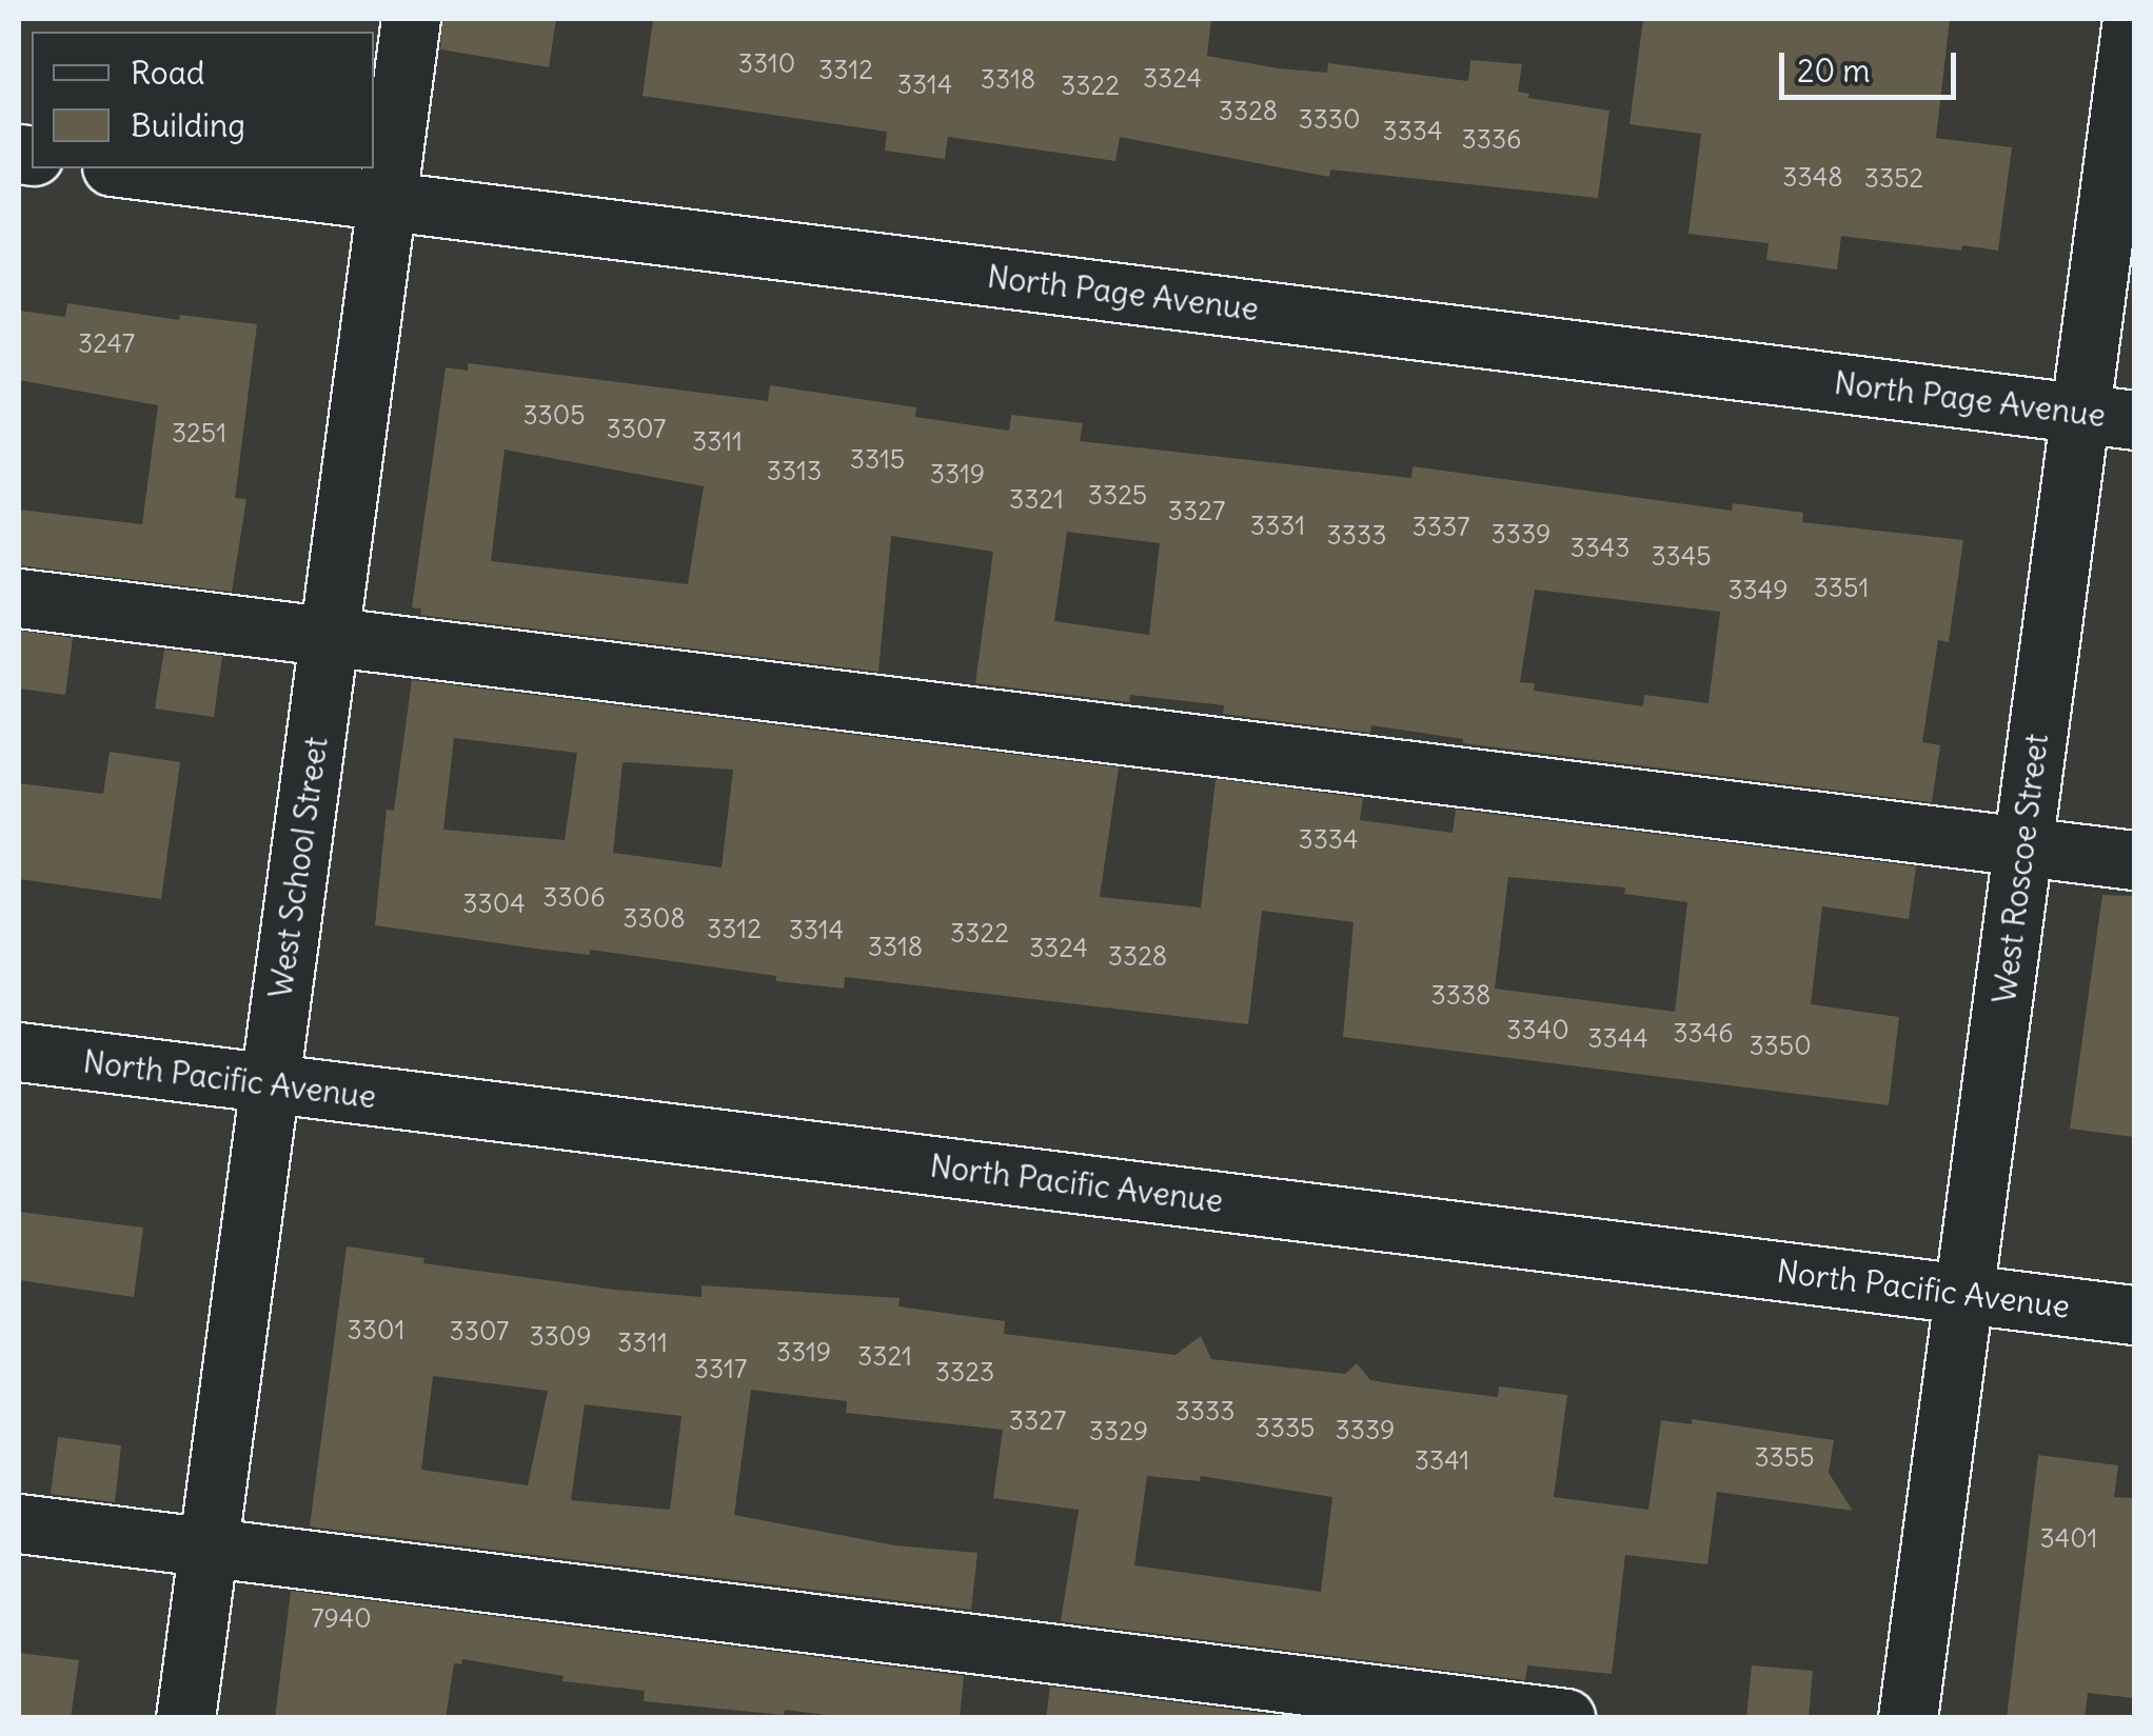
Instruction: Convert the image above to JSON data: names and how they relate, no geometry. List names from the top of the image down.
{
  "streets": {
    "street": [
      "North Page Avenue",
      "West School Street",
      "West Roscoe Street",
      "North Pacific Avenue"
    ]
  },
  "crossings": [
    ["North Page Avenue", "West School Street"],
    ["North Page Avenue", "West Roscoe Street"],
    ["West School Street", "North Pacific Avenue"],
    ["West Roscoe Street", "North Pacific Avenue"]
  ],
  "house_numbers": [
    "3310",
    "3312",
    "3324",
    "3318",
    "3314",
    "3322",
    "3328",
    "3330",
    "3334",
    "3336",
    "3348",
    "3352",
    "3247",
    "3305",
    "3307",
    "3251",
    "3311",
    "3315",
    "3313",
    "3319",
    "3325",
    "3321",
    "3327",
    "3331",
    "3337",
    "3339",
    "3333",
    "3343",
    "3345",
    "3351",
    "3349",
    "3334",
    "3306",
    "3304",
    "3308",
    "3312",
    "3314",
    "3322",
    "3318",
    "3324",
    "3328",
    "3338",
    "3340",
    "3346",
    "3344",
    "3350",
    "3301",
    "3307",
    "3309",
    "3311",
    "3319",
    "3321",
    "3317",
    "3323",
    "3333",
    "3327",
    "3335",
    "3339",
    "3329",
    "3355",
    "3341",
    "3401",
    "7940"
  ],
  "legend": ["Road", "Building"],
  "scale_bar": "20 m"
}
